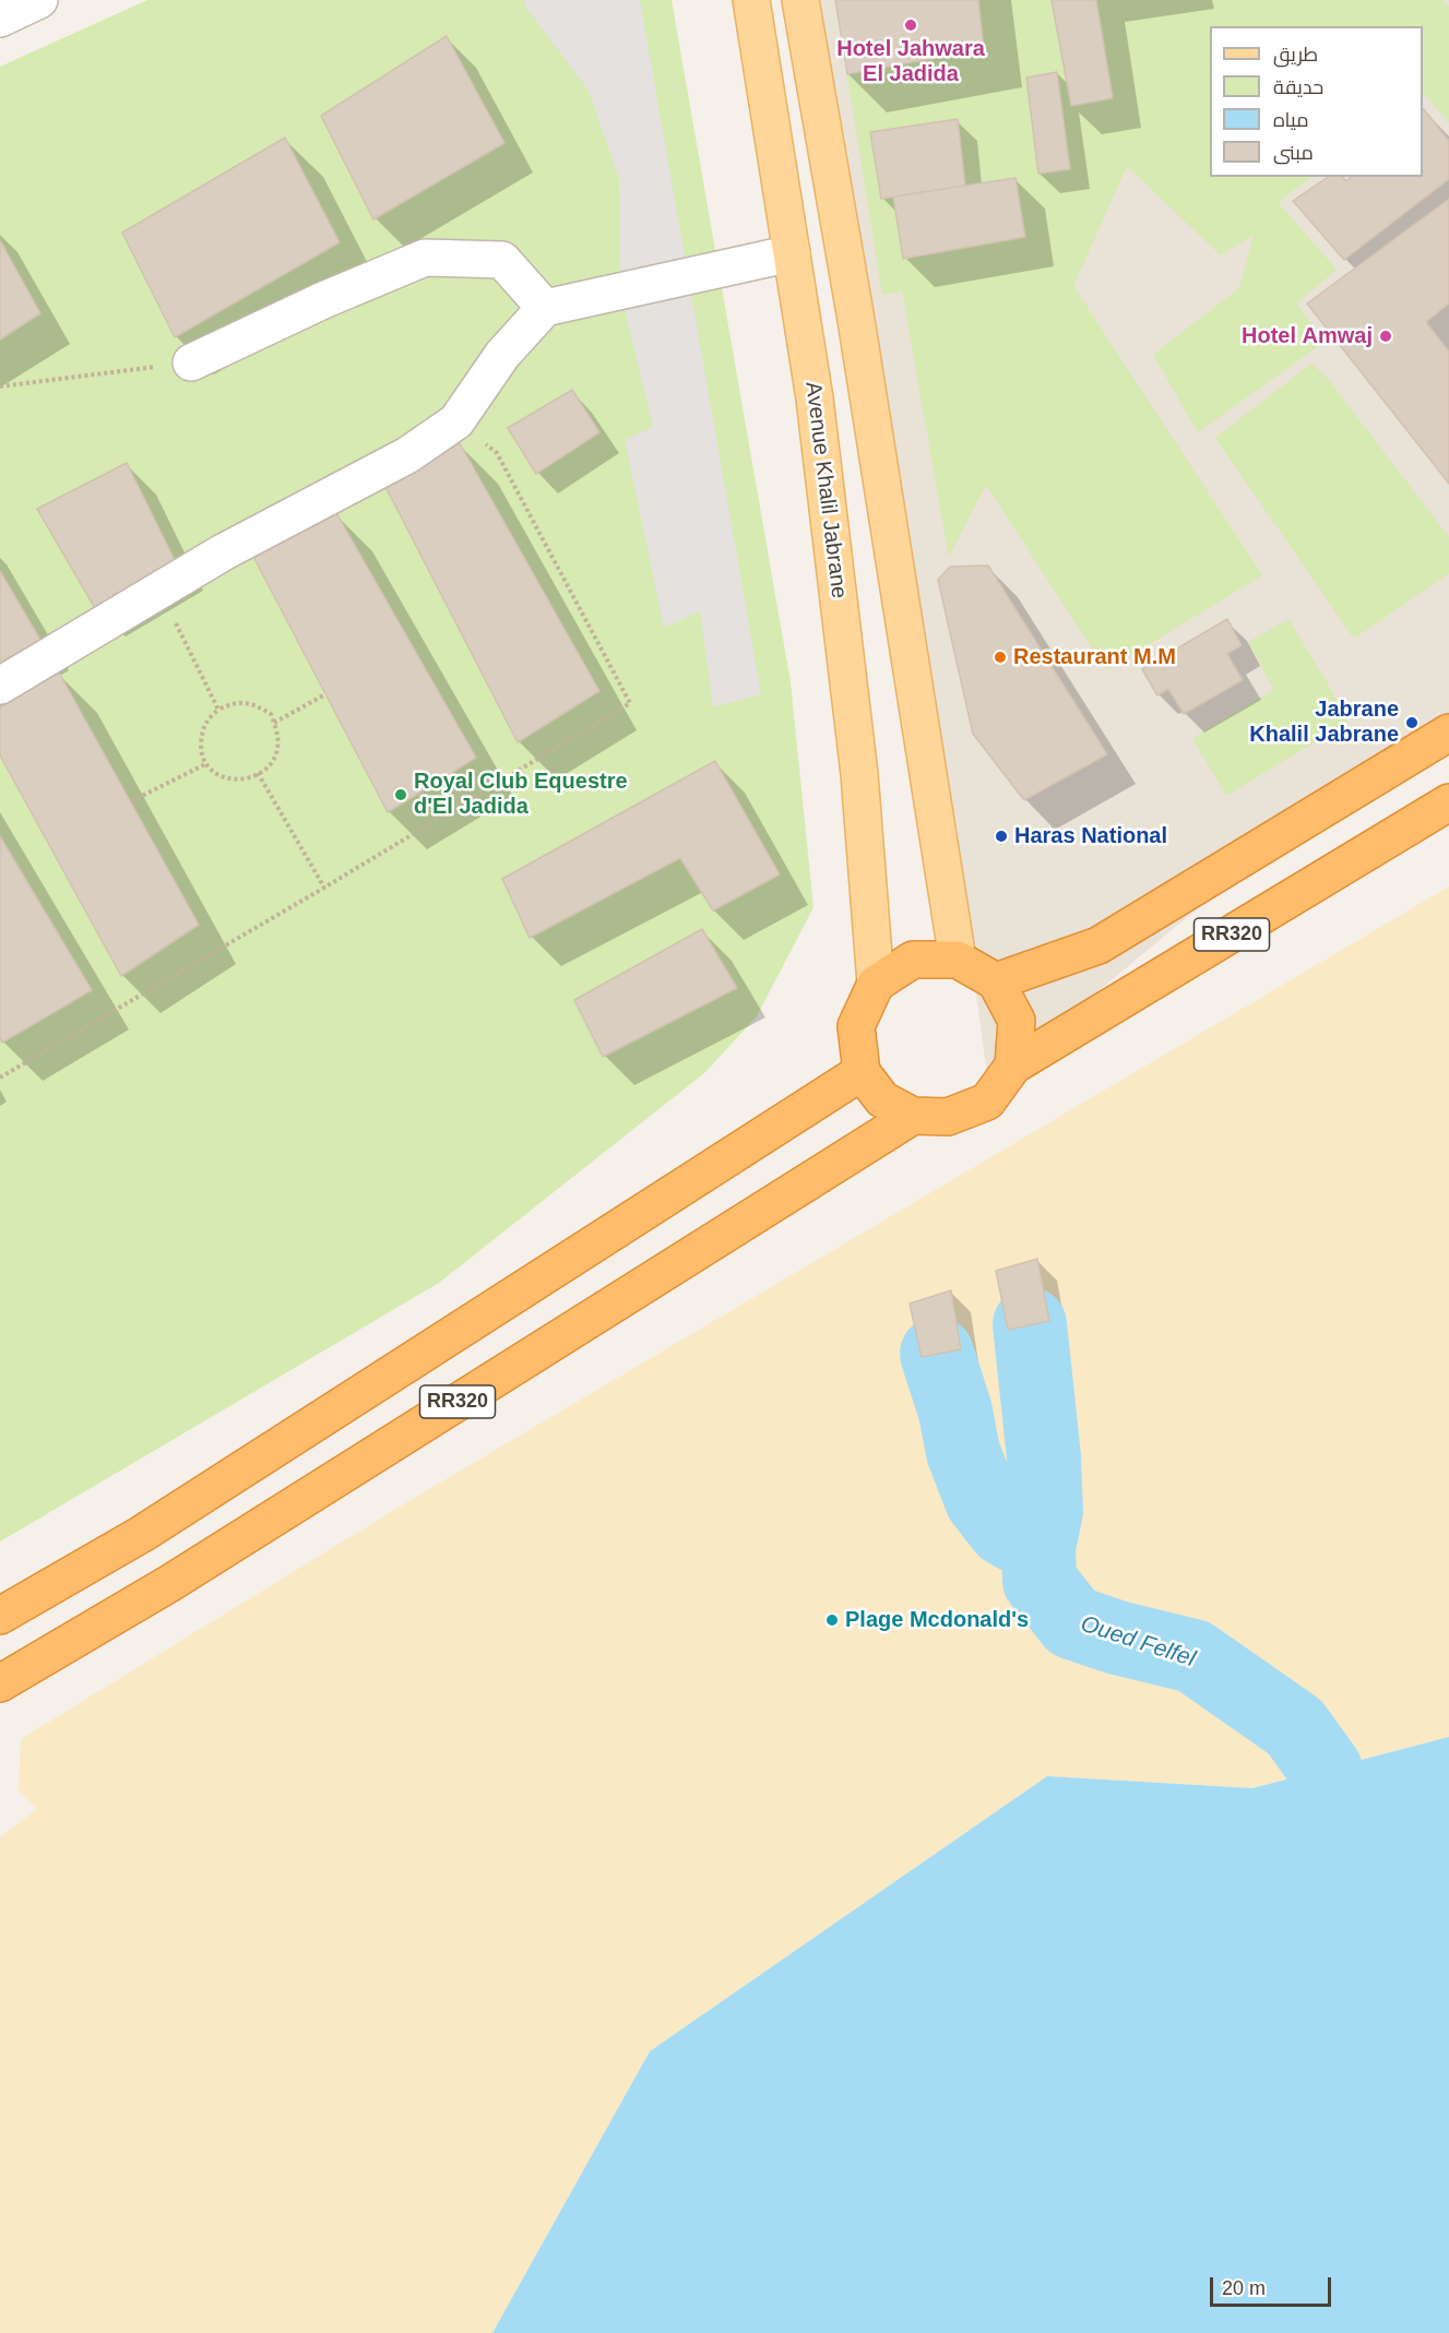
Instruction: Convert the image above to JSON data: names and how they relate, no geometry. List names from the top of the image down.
{
  "streets": {
    "highway": ["RR320"],
    "main road": ["Avenue Khalil Jabrane"]
  },
  "crossings": [
    ["Avenue Khalil Jabrane", "RR320"]
  ],
  "water": ["Oued Felfel"],
  "places": [
    "Hotel Jahwara El Jadida",
    "Hotel Amwaj",
    "Restaurant M.M",
    "Jabrane Khalil Jabrane",
    "Royal Club Equestre d'El Jadida",
    "Haras National",
    "Plage Mcdonald's"
  ],
  "legend": [
    "طريق",
    "حديقة",
    "مياه",
    "مبنى"
  ],
  "scale_bar": "20 m"
}
